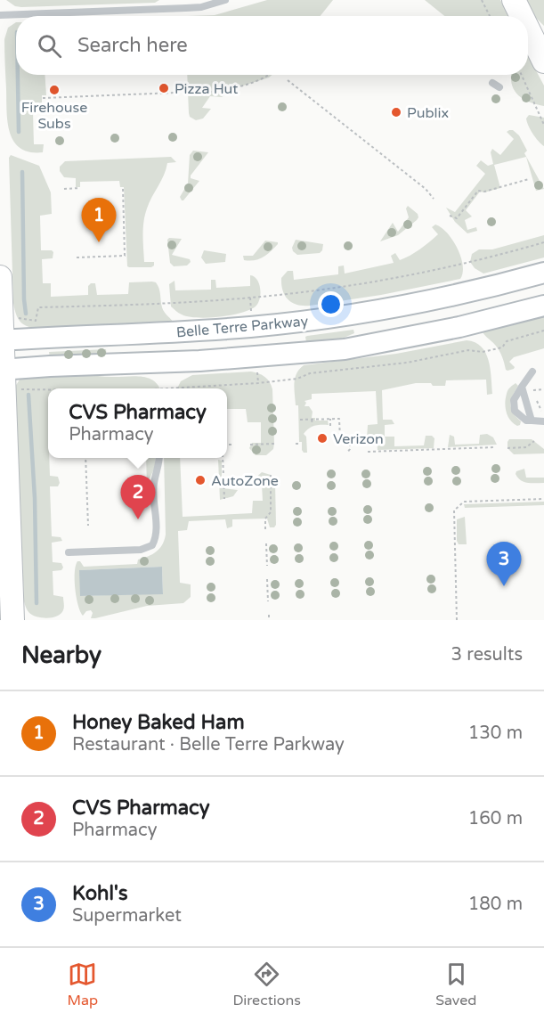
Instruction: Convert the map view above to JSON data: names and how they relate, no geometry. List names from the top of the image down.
{
  "streets": {
    "main road": ["Belle Terre Parkway"]
  },
  "places": [
    "Pizza Hut",
    "Firehouse Subs",
    "Publix",
    "Verizon",
    "AutoZone"
  ],
  "page": {
    "search": "Search here",
    "pins": ["1", "2", "3"],
    "popup": ["CVS Pharmacy", "Pharmacy"],
    "heading": ["Nearby", "3 results"],
    "list": [
      {
        "mark": "1",
        "name": "Honey Baked Ham",
        "note": "Restaurant · Belle Terre Parkway",
        "value": "130 m"
      },
      {
        "mark": "2",
        "name": "CVS Pharmacy",
        "note": "Pharmacy",
        "value": "160 m"
      },
      {
        "mark": "3",
        "name": "Kohl's",
        "note": "Supermarket",
        "value": "180 m"
      }
    ],
    "nav": ["Map", "Directions", "Saved"]
  }
}
